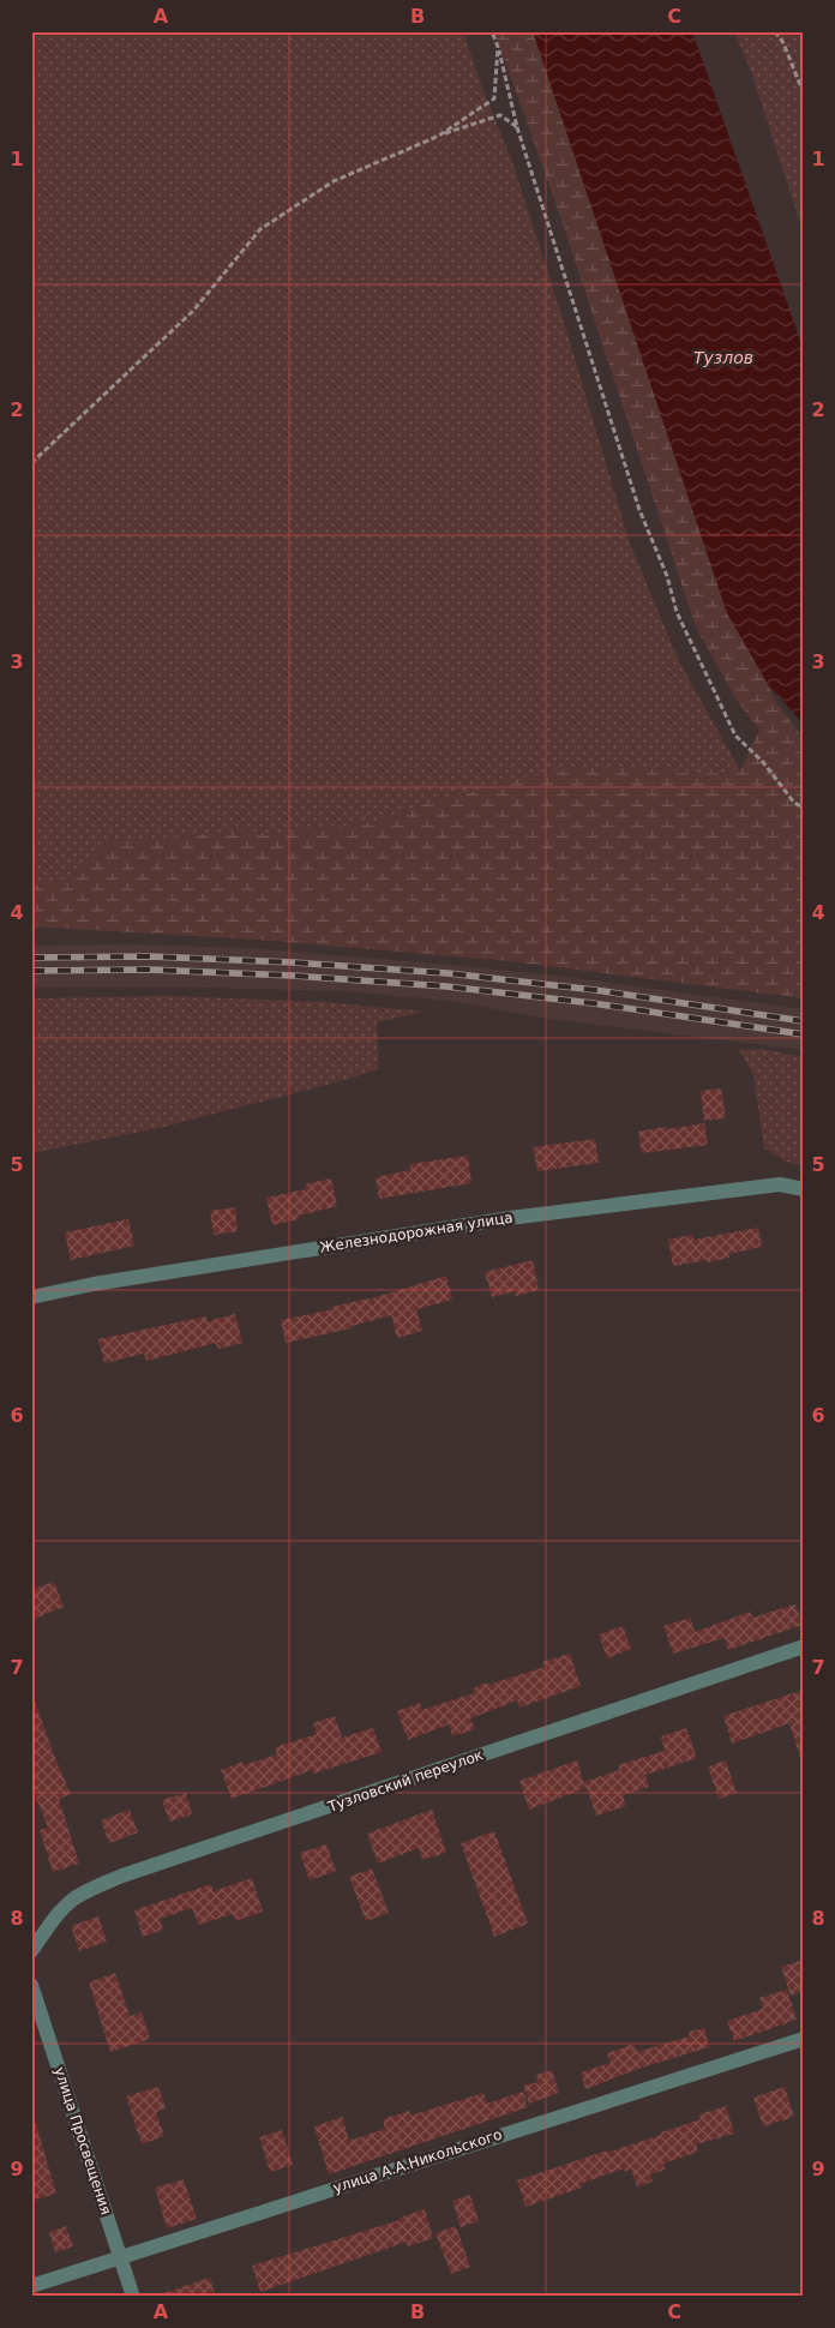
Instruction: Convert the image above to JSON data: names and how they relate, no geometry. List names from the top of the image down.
{
  "streets": {
    "street": [
      "Железнодорожная улица",
      "Тузловский переулок",
      "улица Просвещения",
      "улица А.А.Никольского"
    ]
  },
  "crossings": [
    ["улица Просвещения", "улица А.А.Никольского"]
  ],
  "water": ["Тузлов"],
  "grid": {
    "columns": ["A", "B", "C"],
    "rows": [
      "1",
      "2",
      "3",
      "4",
      "5",
      "6",
      "7",
      "8",
      "9"
    ]
  }
}
